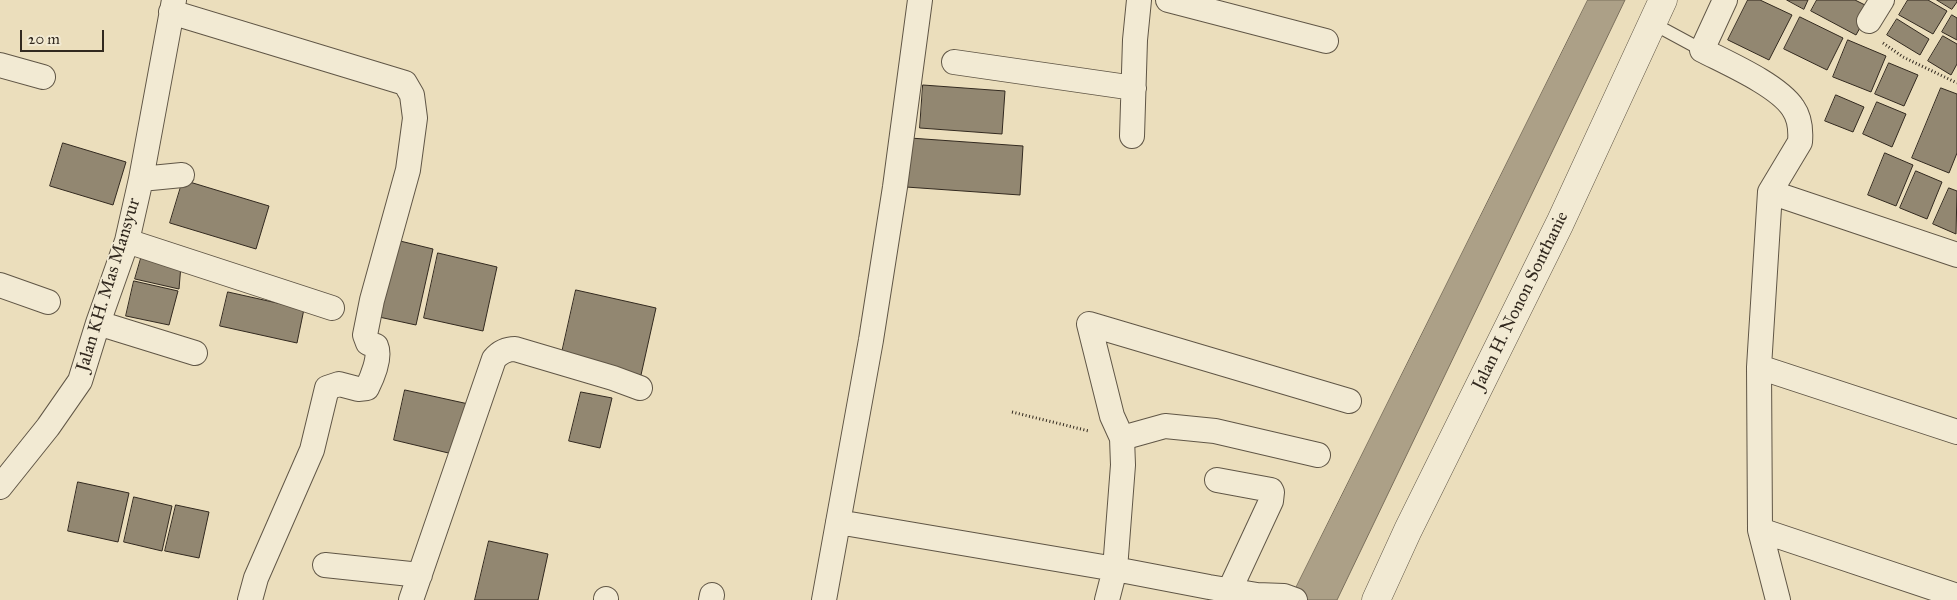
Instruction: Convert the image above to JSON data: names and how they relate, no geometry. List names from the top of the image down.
{
  "streets": {
    "street": ["Jalan KH. Mas Mansyur", "Jalan H. Nonon Sonthanie"]
  },
  "scale_bar": "20 m"
}
